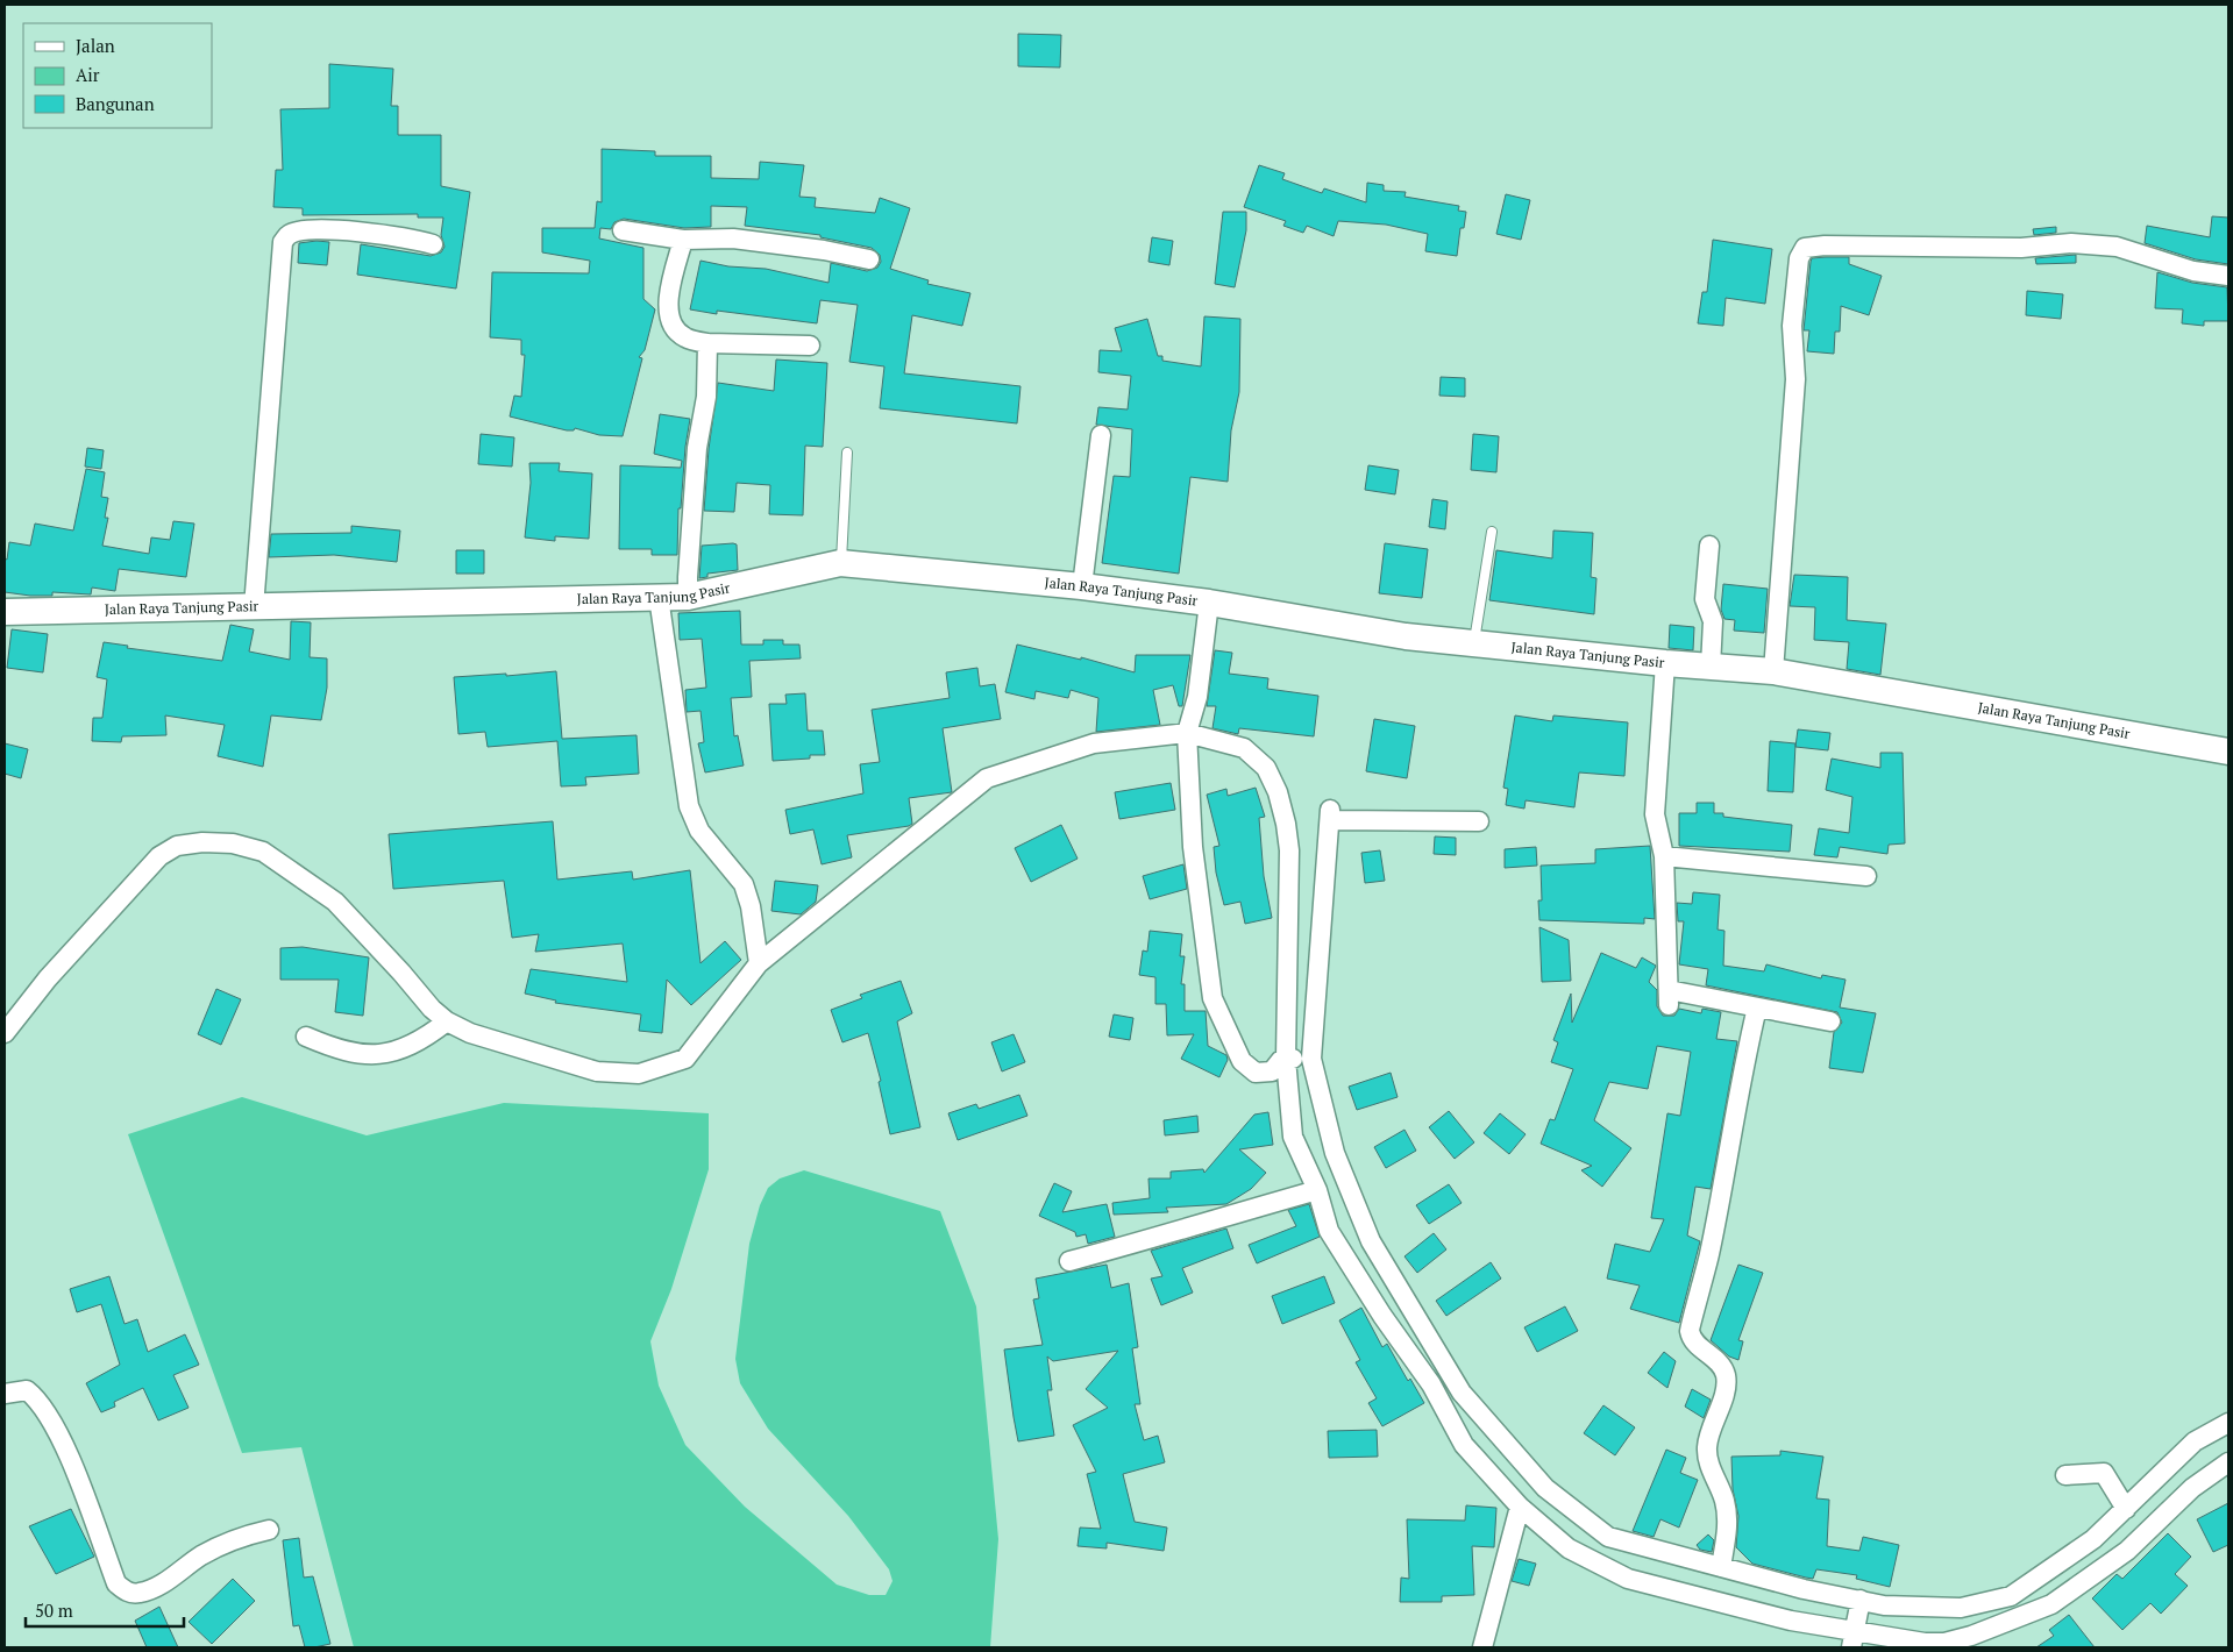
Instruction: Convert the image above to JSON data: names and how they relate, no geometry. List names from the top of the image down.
{
  "streets": {
    "street": ["Jalan Raya Tanjung Pasir"]
  },
  "legend": ["Jalan", "Air", "Bangunan"],
  "scale_bar": "50 m"
}
